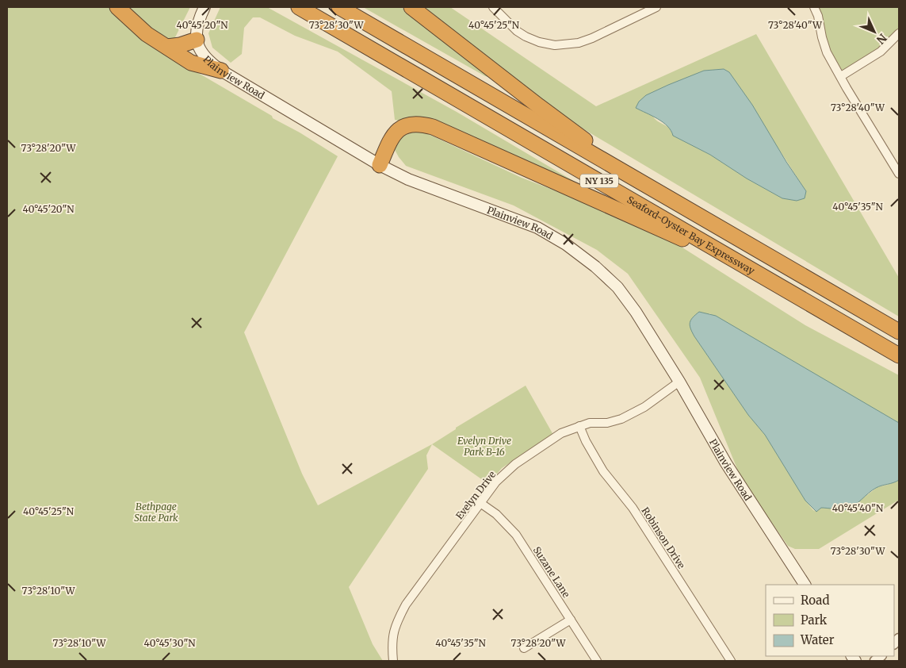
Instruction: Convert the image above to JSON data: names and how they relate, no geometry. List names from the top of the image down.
{
  "streets": {
    "highway": ["NY 135", "Seaford-Oyster Bay Expressway"],
    "main road": ["Plainview Road"],
    "street": ["Evelyn Drive", "Robinson Drive", "Suzane Lane"]
  },
  "crossings": [
    ["Plainview Road", "Evelyn Drive"],
    ["Evelyn Drive", "Robinson Drive"],
    ["Evelyn Drive", "Suzane Lane"]
  ],
  "parks": ["Evelyn Drive Park B-16", "Bethpage State Park"],
  "legend": ["Road", "Park", "Water"],
  "north": "bottom right",
  "coordinates": [
    "73°28'30\"W",
    "73°28'40\"W",
    "40°45'20\"N",
    "40°45'25\"N",
    "73°28'20\"W",
    "40°45'35\"N",
    "40°45'40\"N",
    "73°28'10\"W",
    "40°45'30\"N"
  ]
}
